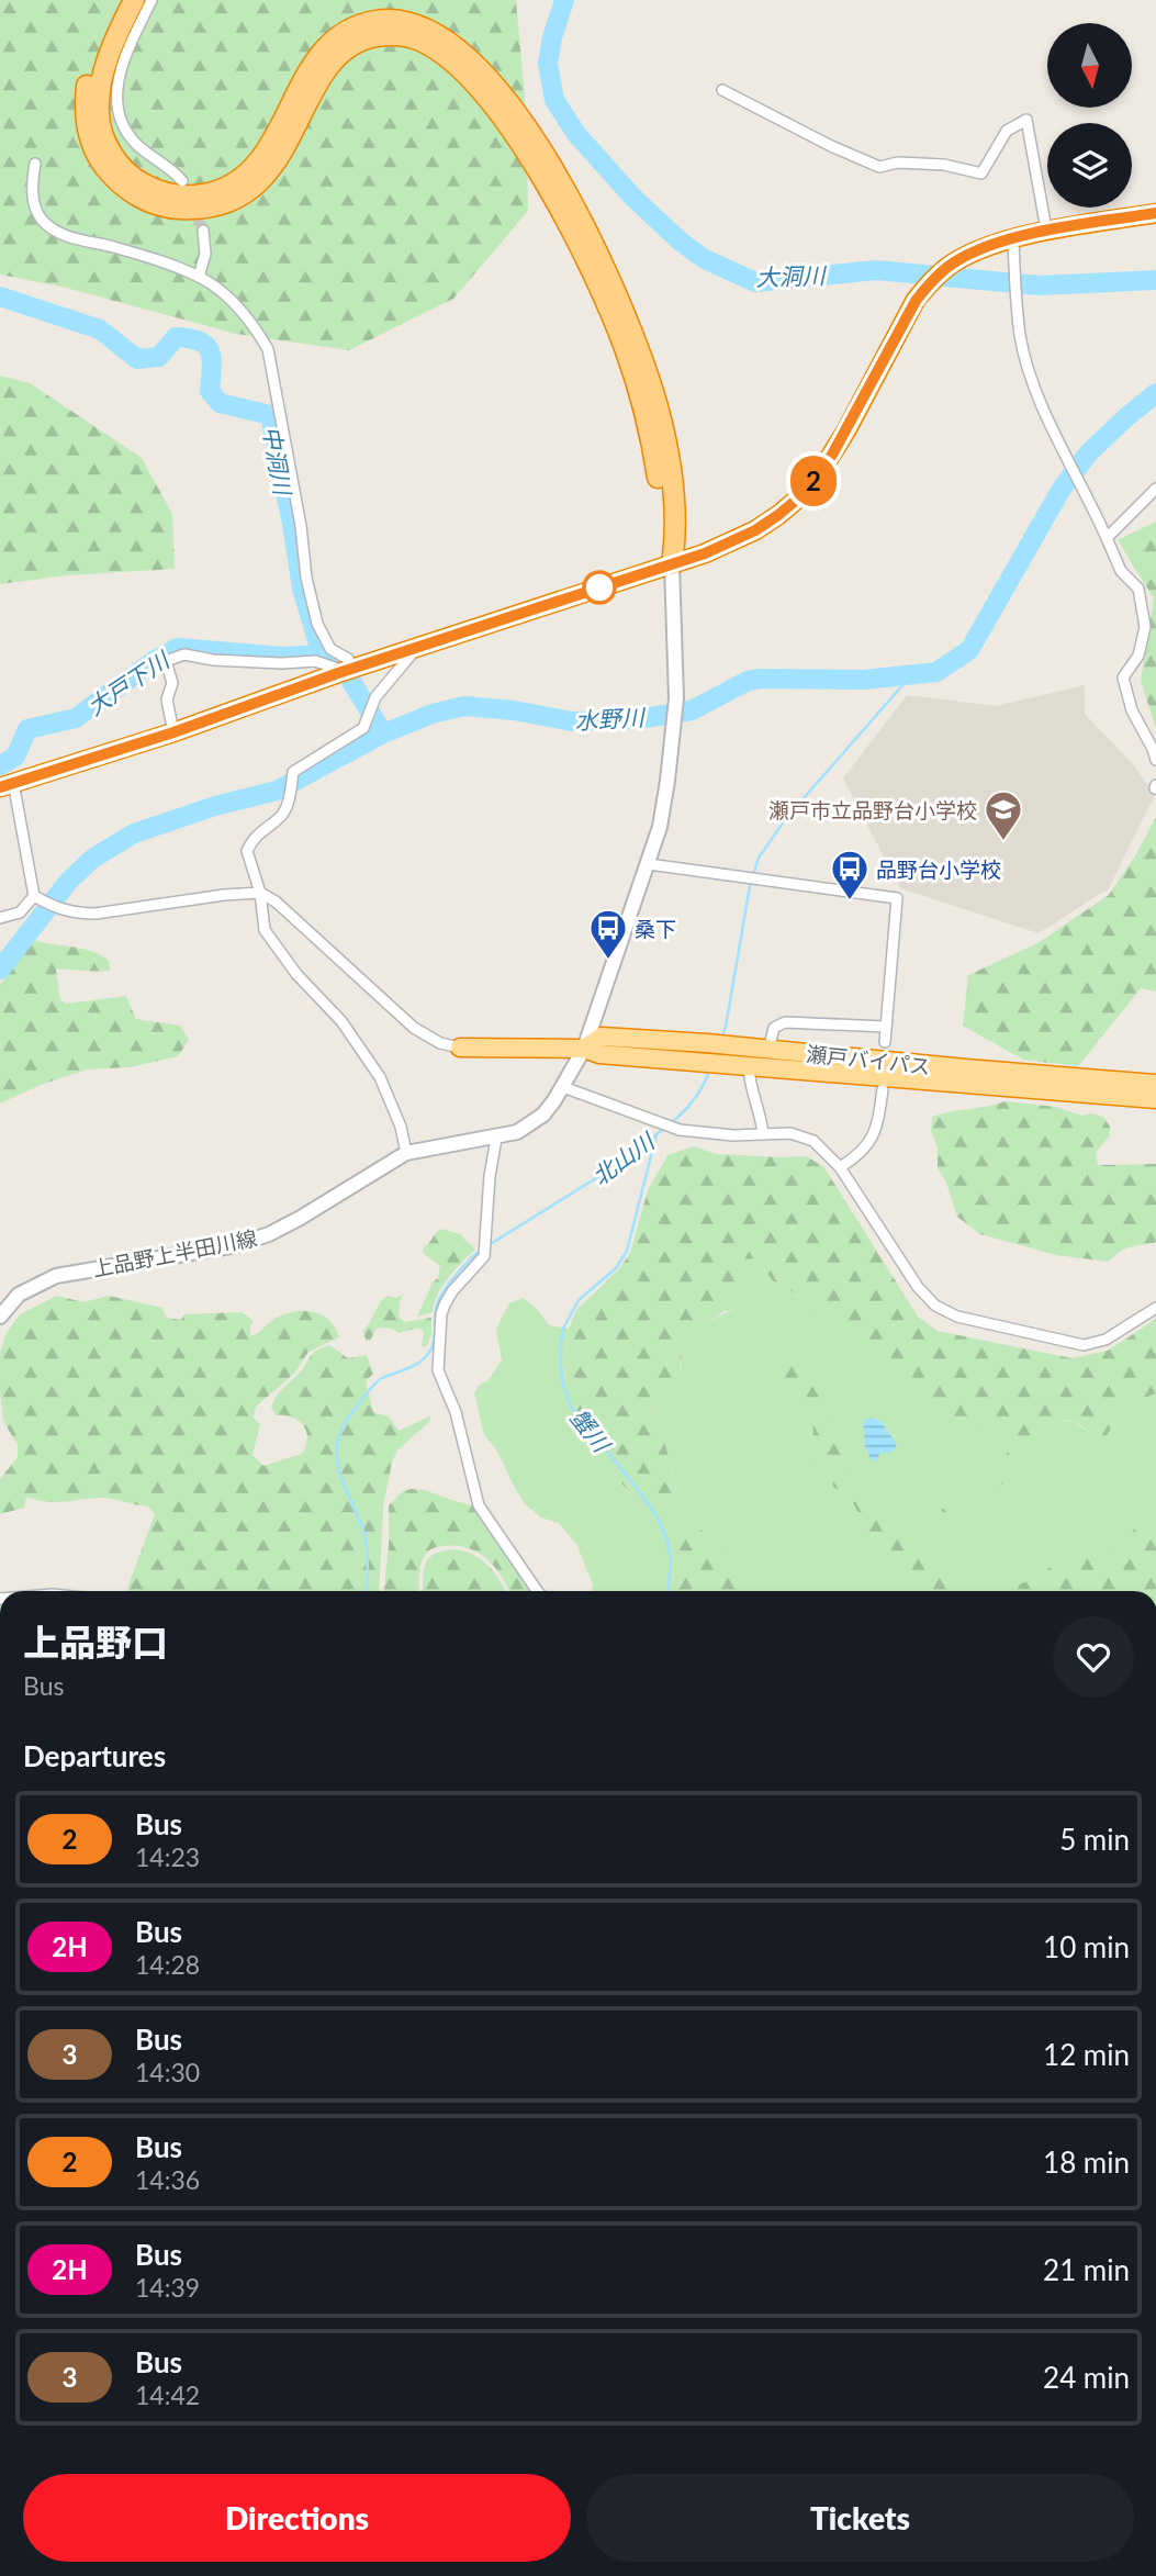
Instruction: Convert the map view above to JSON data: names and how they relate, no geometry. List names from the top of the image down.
{
  "streets": {
    "highway": ["瀬戸バイパス"],
    "street": ["上品野上半田川線"]
  },
  "crossings": [
    ["瀬戸バイパス", "上品野上半田川線"]
  ],
  "water": [
    "大洞川",
    "中洞川",
    "大戸下川",
    "水野川",
    "北山川",
    "蟹川"
  ],
  "places": {
    "school or university": ["瀬戸市立品野台小学校"],
    "bus stop": ["品野台小学校", "桑下"]
  },
  "lines": ["bus line 2"],
  "north": "bottom",
  "page": {
    "on_map": "2",
    "heading": [
      ["上品野口", "Bus"],
      "Departures"
    ],
    "list": [
      {
        "mark": "2",
        "name": "Bus",
        "note": "14:23",
        "value": "5 min"
      },
      {
        "mark": "2H",
        "name": "Bus",
        "note": "14:28",
        "value": "10 min"
      },
      {
        "mark": "3",
        "name": "Bus",
        "note": "14:30",
        "value": "12 min"
      },
      {
        "mark": "2",
        "name": "Bus",
        "note": "14:36",
        "value": "18 min"
      },
      {
        "mark": "2H",
        "name": "Bus",
        "note": "14:39",
        "value": "21 min"
      },
      {
        "mark": "3",
        "name": "Bus",
        "note": "14:42",
        "value": "24 min"
      }
    ],
    "buttons": ["Directions", "Tickets"]
  }
}
